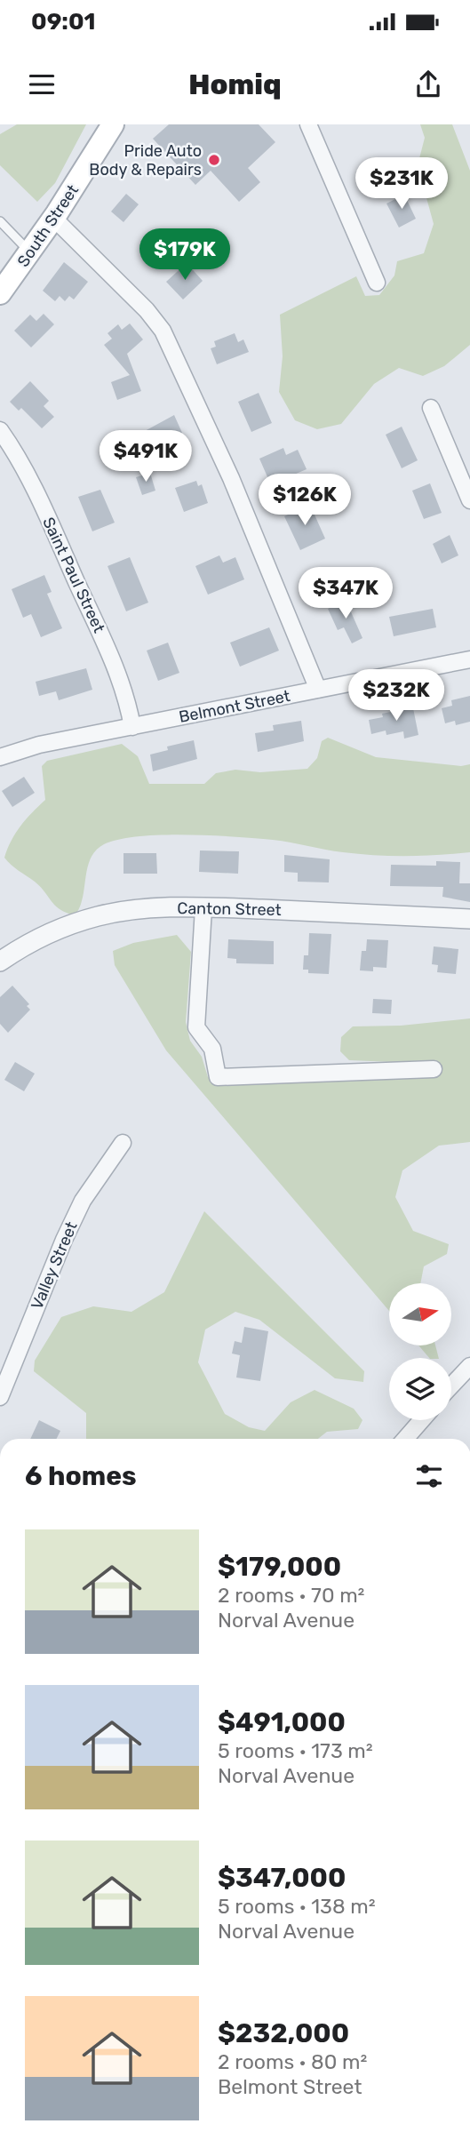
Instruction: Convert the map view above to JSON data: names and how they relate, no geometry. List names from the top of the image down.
{
  "streets": {
    "main road": ["South Street"],
    "street": [
      "Saint Paul Street",
      "Belmont Street",
      "Canton Street",
      "Valley Street"
    ]
  },
  "crossings": [
    ["Saint Paul Street", "Belmont Street"]
  ],
  "places": ["Pride Auto Body & Repairs"],
  "north": "right",
  "page": {
    "status": "09:01",
    "header": "Homiq",
    "price": [
      "$231K",
      "$179K",
      "$491K",
      "$126K",
      "$347K",
      "$232K"
    ],
    "heading": "6 homes",
    "list": [
      {
        "name": "$179,000",
        "note": "2 rooms · 70 m² · Norval Avenue"
      },
      {
        "name": "$491,000",
        "note": "5 rooms · 173 m² · Norval Avenue"
      },
      {
        "name": "$347,000",
        "note": "5 rooms · 138 m² · Norval Avenue"
      },
      {
        "name": "$232,000",
        "note": "2 rooms · 80 m² · Belmont Street"
      }
    ]
  }
}
